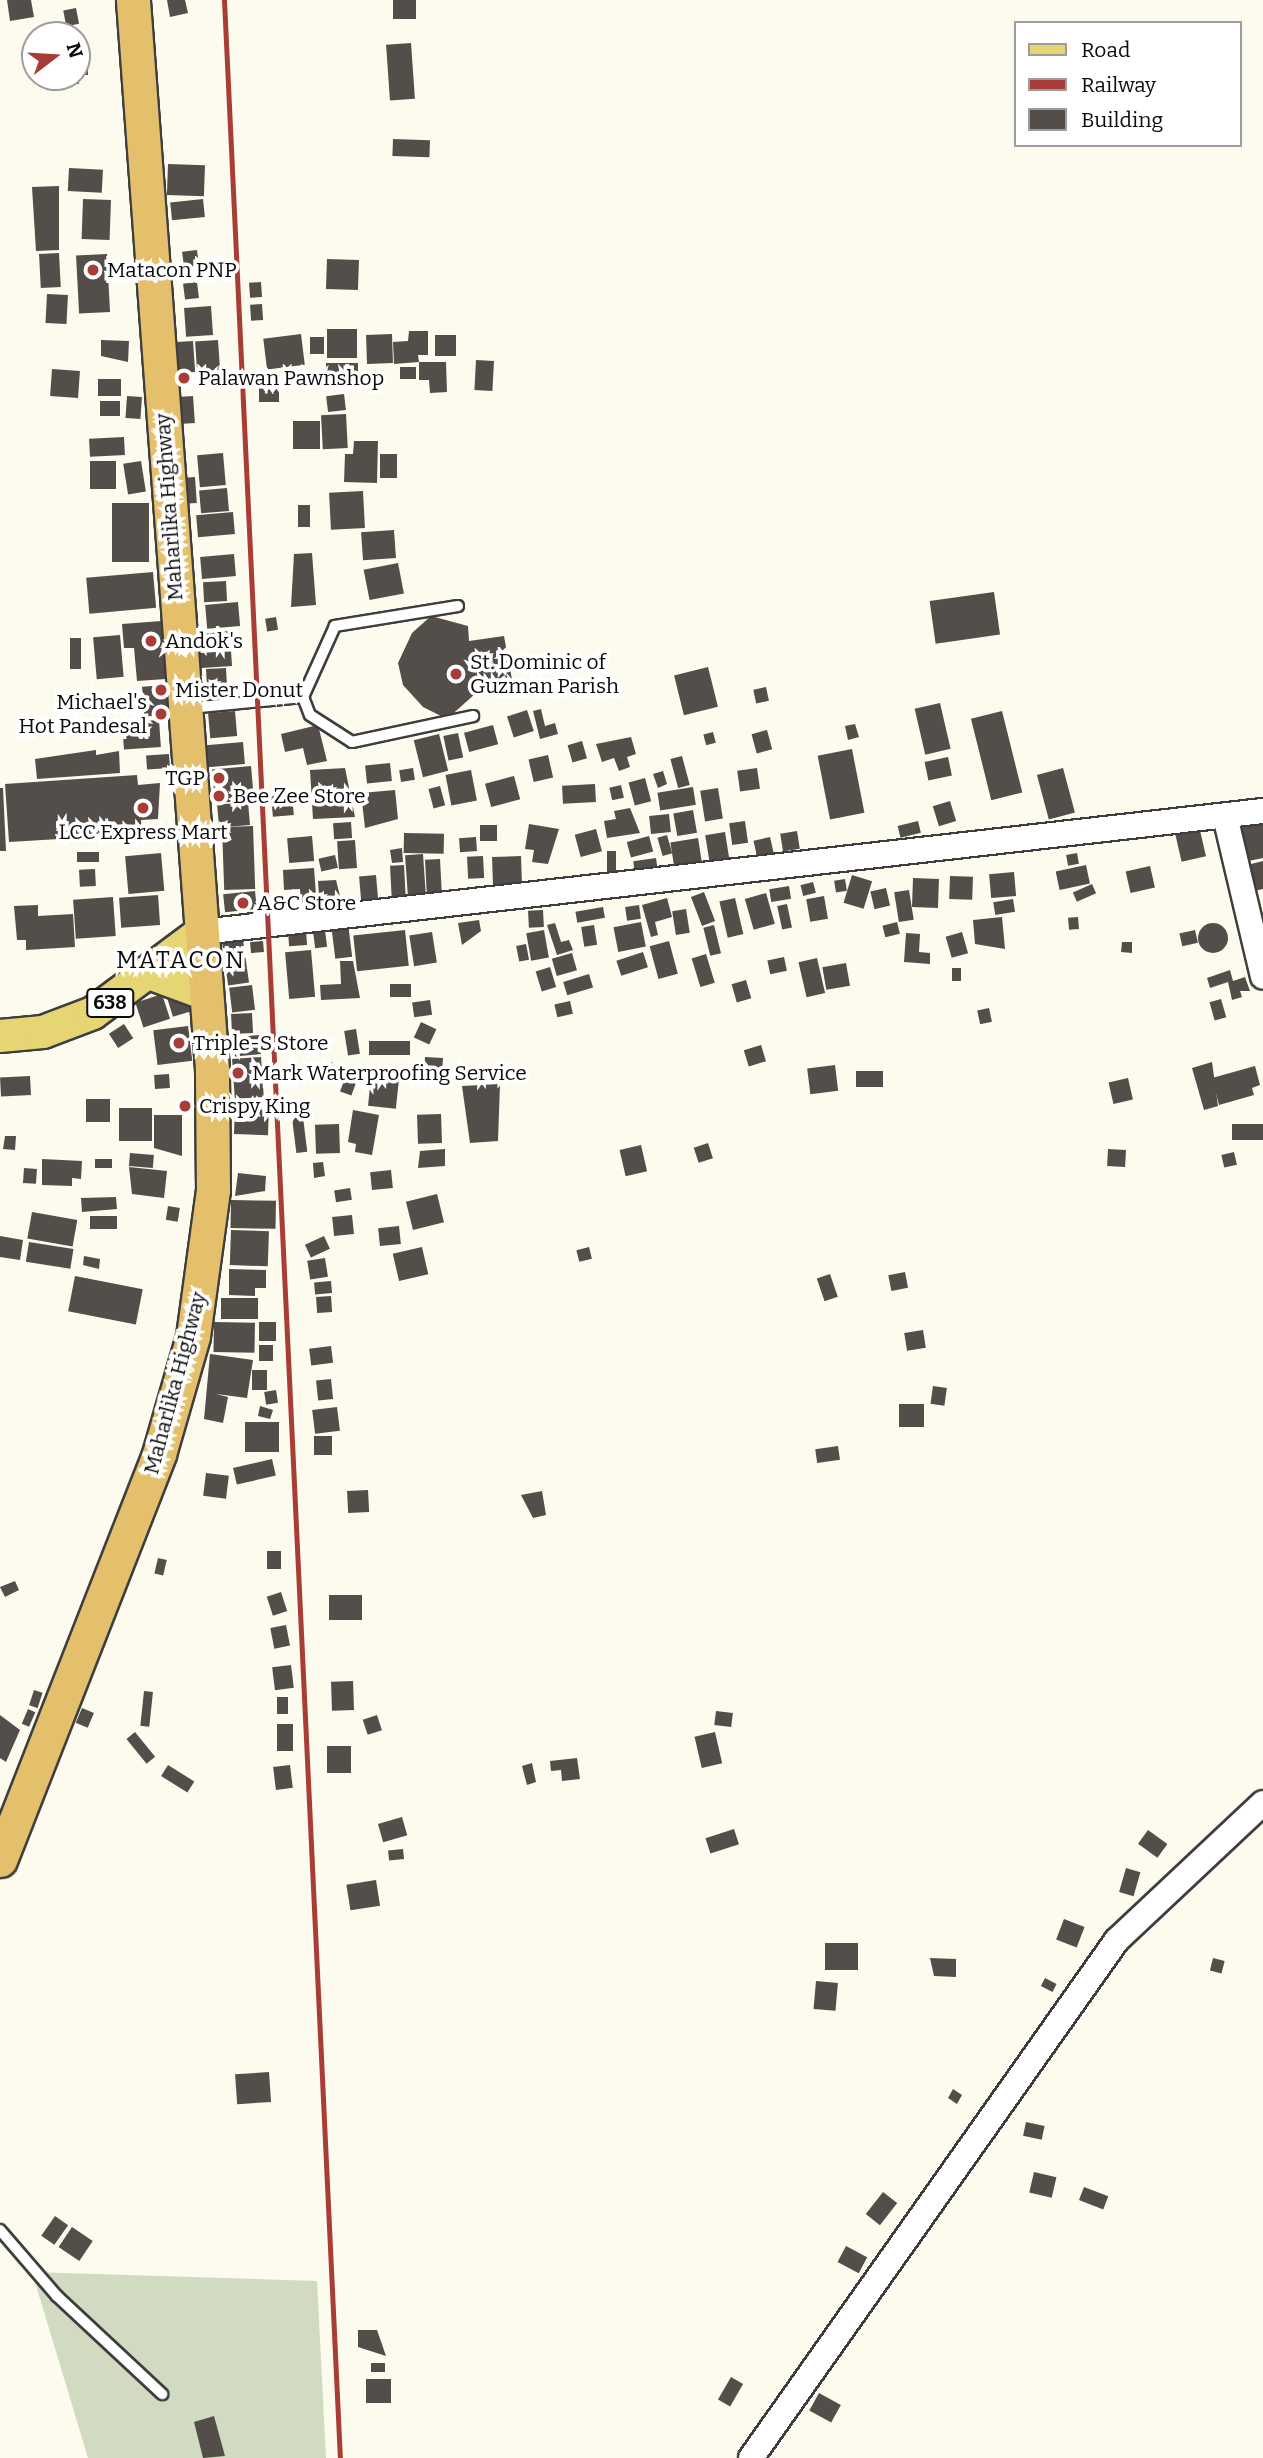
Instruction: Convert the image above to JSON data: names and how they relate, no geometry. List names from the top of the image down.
{
  "streets": {
    "highway": ["Maharlika Highway"],
    "main road": ["638"]
  },
  "crossings": [
    ["Maharlika Highway", "638"]
  ],
  "districts": ["MATACON"],
  "places": [
    "Matacon PNP",
    "Palawan Pawnshop",
    "Andok's",
    "St. Dominic of Guzman Parish",
    "Mister Donut",
    "Michael's Hot Pandesal",
    "TGP",
    "Bee Zee Store",
    "LCC Express Mart",
    "A&C Store",
    "Triple-S Store",
    "Mark Waterproofing Service",
    "Crispy King"
  ],
  "legend": ["Road", "Railway", "Building"],
  "north": "right"
}
